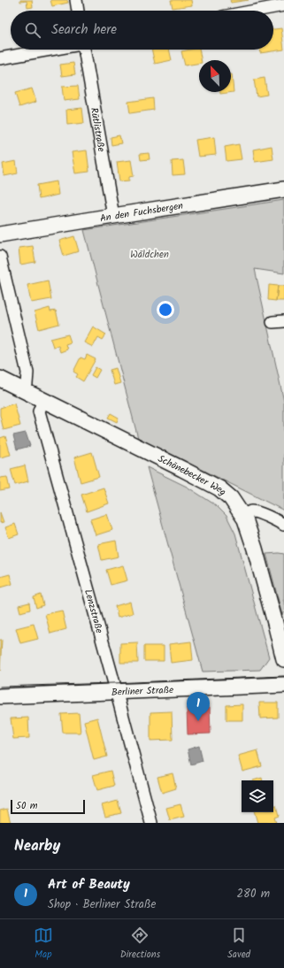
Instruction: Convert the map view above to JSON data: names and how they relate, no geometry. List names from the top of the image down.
{
  "streets": {
    "street": [
      "Rütlistraße",
      "An den Fuchsbergen",
      "Schönebecker Weg",
      "Lenzstraße",
      "Berliner Straße"
    ]
  },
  "crossings": [
    ["Rütlistraße", "An den Fuchsbergen"],
    ["Schönebecker Weg", "Lenzstraße"],
    ["Lenzstraße", "Berliner Straße"]
  ],
  "parks": ["Wäldchen"],
  "scale_bar": "50 m",
  "north": "top left",
  "page": {
    "search": "Search here",
    "pins": "1",
    "scale": "50 m",
    "heading": "Nearby",
    "list": [
      {
        "mark": "1",
        "name": "Art of Beauty",
        "note": "Shop · Berliner Straße",
        "value": "280 m"
      }
    ],
    "nav": ["Map", "Directions", "Saved"]
  }
}
